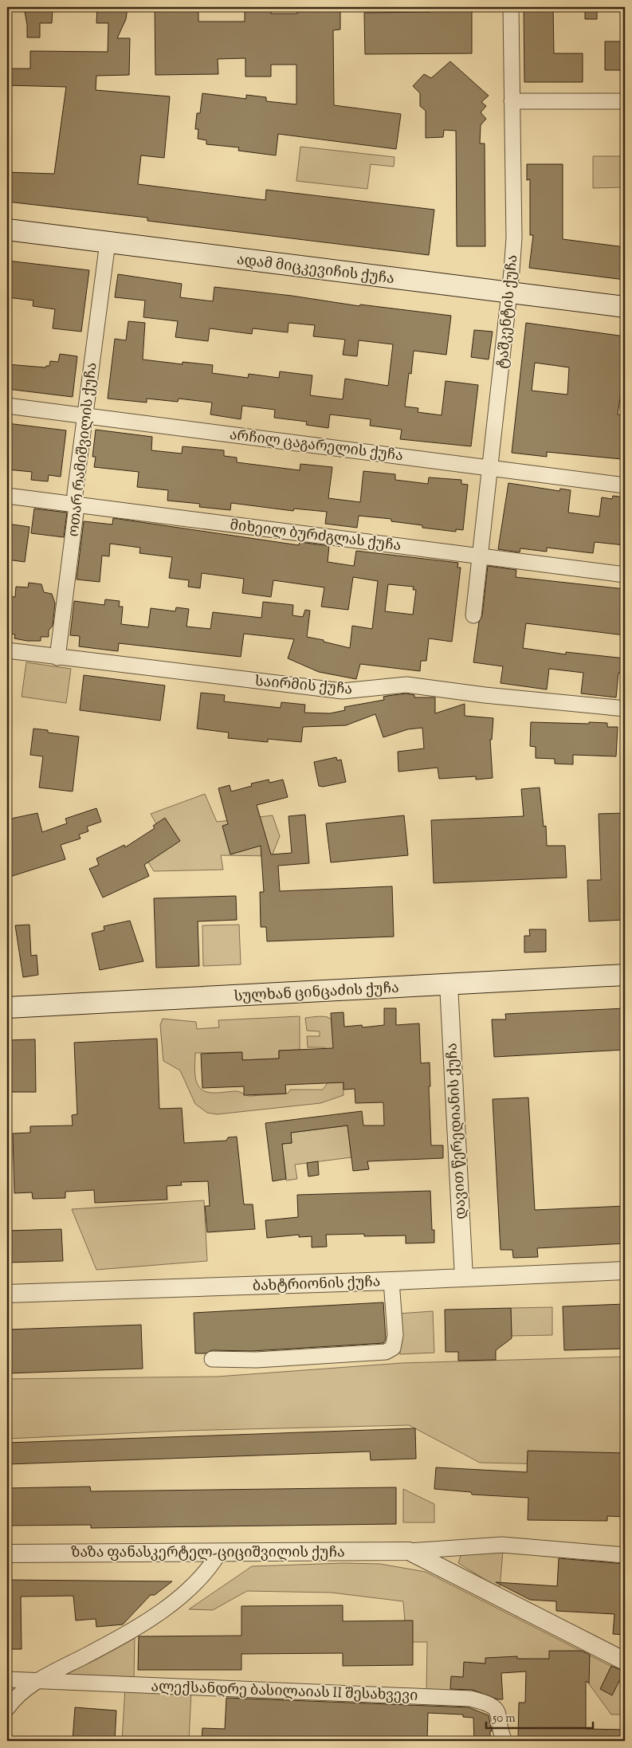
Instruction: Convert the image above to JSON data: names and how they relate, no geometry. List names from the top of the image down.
{
  "streets": {
    "main road": ["ადამ მიცკევიჩის ქუჩა", "სულხან ცინცაძის ქუჩა"],
    "street": [
      "ტაშკენტის ქუჩა",
      "არჩილ ცაგარელის ქუჩა",
      "ოთარ რამიშვილის ქუჩა",
      "მიხეილ ბურძგლას ქუჩა",
      "საირმის ქუჩა",
      "დავით წერედიანის ქუჩა",
      "ბახტრიონის ქუჩა",
      "ზაზა ფანასკერტელ-ციციშვილის ქუჩა",
      "ალექსანდრე ბასილაიას II შესახვევი"
    ]
  },
  "crossings": [
    ["ადამ მიცკევიჩის ქუჩა", "ტაშკენტის ქუჩა"],
    ["ადამ მიცკევიჩის ქუჩა", "ოთარ რამიშვილის ქუჩა"],
    ["ტაშკენტის ქუჩა", "არჩილ ცაგარელის ქუჩა"],
    ["ტაშკენტის ქუჩა", "მიხეილ ბურძგლას ქუჩა"],
    ["არჩილ ცაგარელის ქუჩა", "ოთარ რამიშვილის ქუჩა"],
    ["ოთარ რამიშვილის ქუჩა", "მიხეილ ბურძგლას ქუჩა"],
    ["ოთარ რამიშვილის ქუჩა", "საირმის ქუჩა"],
    ["სულხან ცინცაძის ქუჩა", "დავით წერედიანის ქუჩა"],
    ["დავით წერედიანის ქუჩა", "ბახტრიონის ქუჩა"]
  ],
  "scale_bar": "50 m"
}
